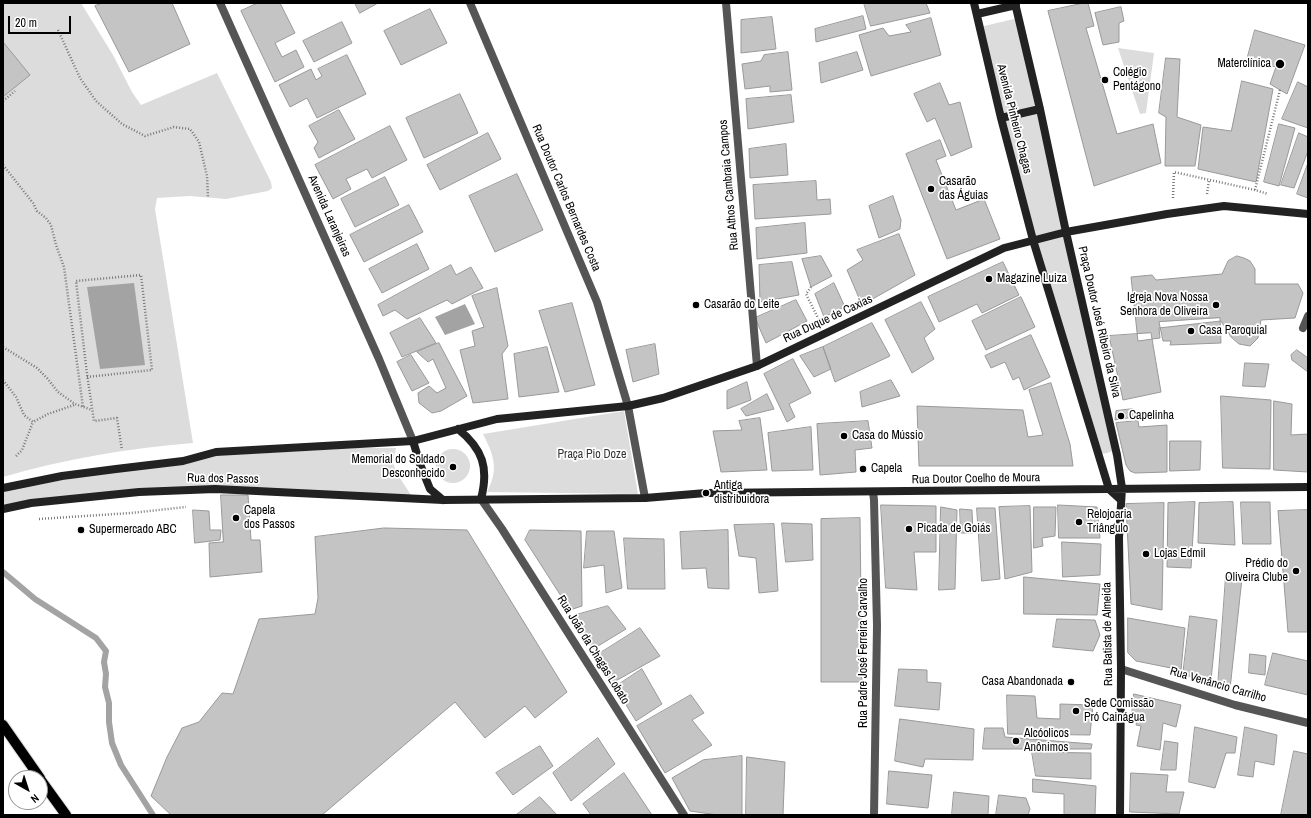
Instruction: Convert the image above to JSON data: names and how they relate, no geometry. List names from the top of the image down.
{
  "streets": {
    "street": [
      "Avenida Pinheiro Chagas",
      "Rua Athos Cambraia Campos",
      "Rua Doutor Carlos Bernardes Costa",
      "Avenida Laranjeiras",
      "Rua Duque de Caxias",
      "Praça Doutor José Ribeiro da Silva",
      "Rua dos Passos",
      "Rua Doutor Coelho de Moura",
      "Rua Batista de Almeida",
      "Rua João da Chagas Lobato",
      "Rua Padre José Ferreira Carvalho",
      "Rua Venâncio Carrilho"
    ]
  },
  "crossings": [
    ["Avenida Pinheiro Chagas", "Rua Duque de Caxias"],
    ["Avenida Pinheiro Chagas", "Praça Doutor José Ribeiro da Silva"],
    ["Rua Athos Cambraia Campos", "Rua Duque de Caxias"],
    ["Rua Doutor Carlos Bernardes Costa", "Rua Duque de Caxias"],
    ["Avenida Laranjeiras", "Rua dos Passos"],
    ["Avenida Laranjeiras", "Rua João da Chagas Lobato"],
    ["Rua Duque de Caxias", "Praça Doutor José Ribeiro da Silva"],
    ["Praça Doutor José Ribeiro da Silva", "Rua Doutor Coelho de Moura"],
    ["Praça Doutor José Ribeiro da Silva", "Rua Batista de Almeida"],
    ["Rua dos Passos", "Rua João da Chagas Lobato"],
    ["Rua Doutor Coelho de Moura", "Rua Batista de Almeida"],
    ["Rua Doutor Coelho de Moura", "Rua Padre José Ferreira Carvalho"],
    ["Rua Batista de Almeida", "Rua Venâncio Carrilho"]
  ],
  "parks": ["Praça Pio Doze"],
  "places": [
    "Materclínica",
    "Colégio Pentágono",
    "Casarão das Águias",
    "Magazine Luiza",
    "Casarão do Leite",
    "Igreja Nova Nossa Senhora de Oliveira",
    "Casa Paroquial",
    "Capelinha",
    "Casa do Mússio",
    "Memorial do Soldado Desconhecido",
    "Capela",
    "Antiga distribuidora",
    "Capela dos Passos",
    "Relojoaria Triângulo",
    "Picada de Goiás",
    "Supermercado ABC",
    "Lojas Edmil",
    "Prédio do Oliveira Clube",
    "Casa Abandonada",
    "Sede Comissão Pró Cainágua",
    "Alcóolicos Anônimos"
  ],
  "scale_bar": "20 m",
  "north": "bottom right"
}
